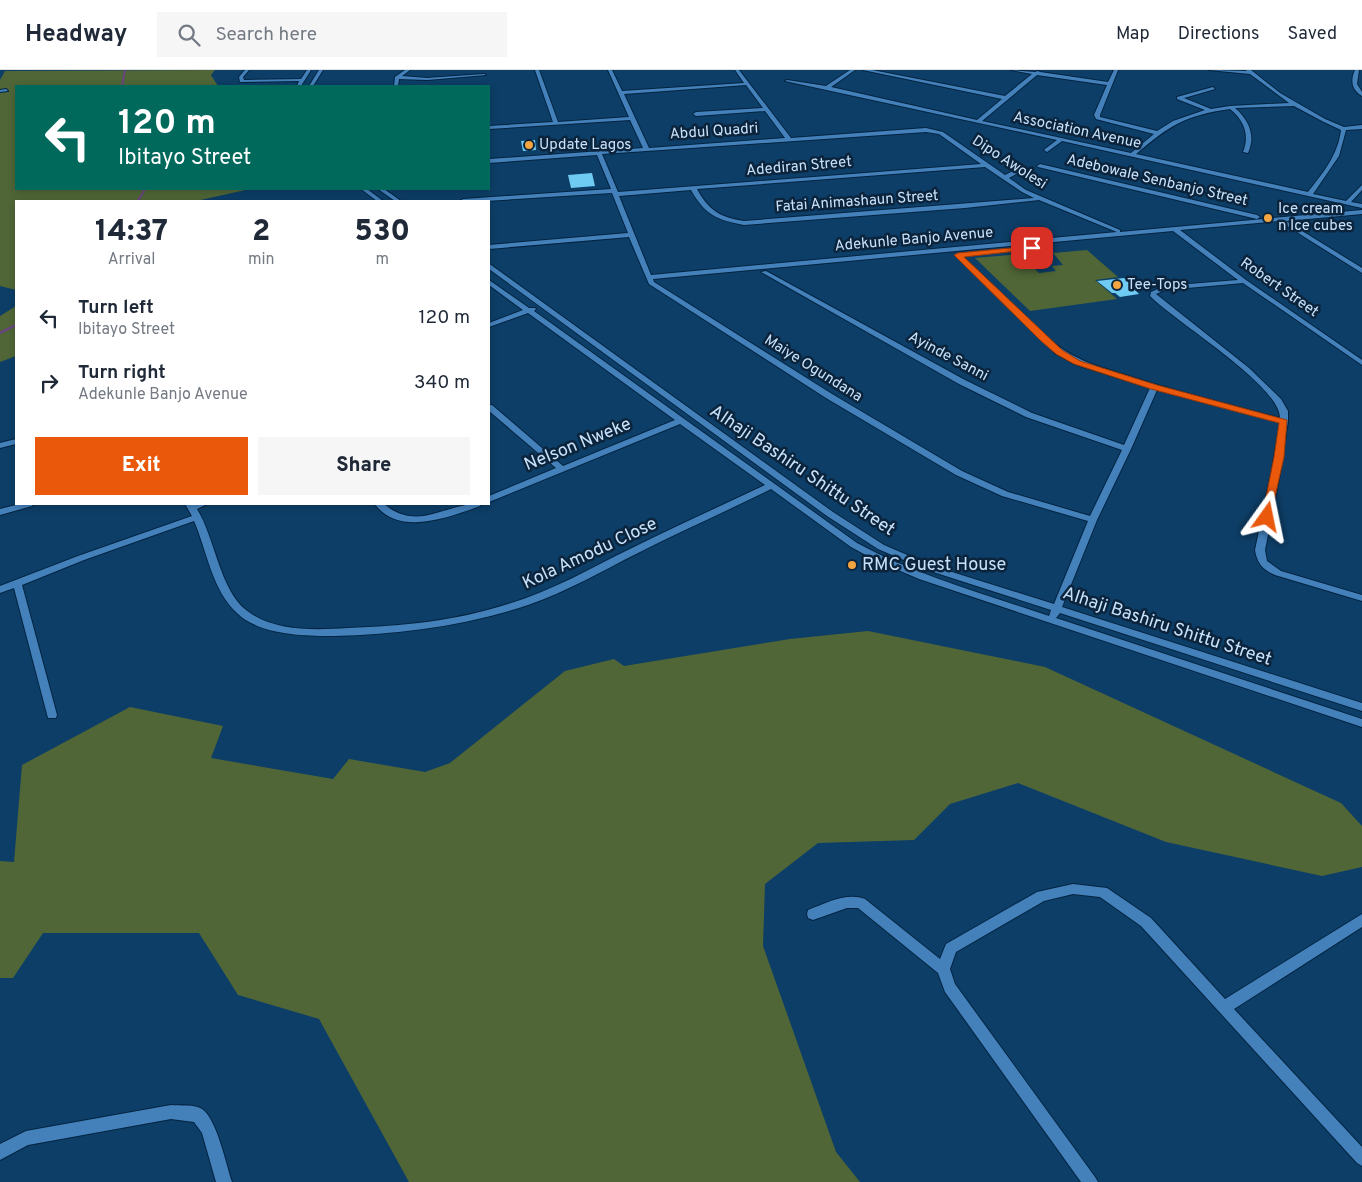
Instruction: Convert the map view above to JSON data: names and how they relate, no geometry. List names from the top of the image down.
{
  "streets": {
    "street": [
      "Association Avenue",
      "Abdul Quadri",
      "Dipo Awolesi",
      "Adediran Street",
      "Adebowale Senbanjo Street",
      "Fatai Animashaun Street",
      "Adekunle Banjo Avenue",
      "Robert Street",
      "Ayinde Sanni",
      "Maiye Ogundana",
      "Nelson Nweke",
      "Alhaji Bashiru Shittu Street",
      "Kola Amodu Close"
    ]
  },
  "crossings": [
    ["Abdul Quadri", "Dipo Awolesi"],
    ["Dipo Awolesi", "Adediran Street"],
    ["Dipo Awolesi", "Fatai Animashaun Street"],
    ["Dipo Awolesi", "Adekunle Banjo Avenue"],
    ["Adediran Street", "Fatai Animashaun Street"],
    ["Adebowale Senbanjo Street", "Adekunle Banjo Avenue"],
    ["Adekunle Banjo Avenue", "Robert Street"],
    ["Adekunle Banjo Avenue", "Ayinde Sanni"],
    ["Adekunle Banjo Avenue", "Maiye Ogundana"],
    ["Nelson Nweke", "Alhaji Bashiru Shittu Street"],
    ["Alhaji Bashiru Shittu Street", "Kola Amodu Close"]
  ],
  "places": [
    "Update Lagos",
    "Ice cream n Ice cubes",
    "Tee-Tops",
    "RMC Guest House"
  ],
  "page": {
    "header": "Headway",
    "search": "Search here",
    "nav": ["Map", "Directions", "Saved"],
    "turn": ["120 m", "Ibitayo Street"],
    "eta": [
      "14:37",
      "Arrival",
      "2",
      "min",
      "530",
      "m"
    ],
    "list": [
      {
        "name": "Turn left",
        "note": "Ibitayo Street",
        "value": "120 m"
      },
      {
        "name": "Turn right",
        "note": "Adekunle Banjo Avenue",
        "value": "340 m"
      }
    ],
    "buttons": ["Exit", "Share"]
  }
}
